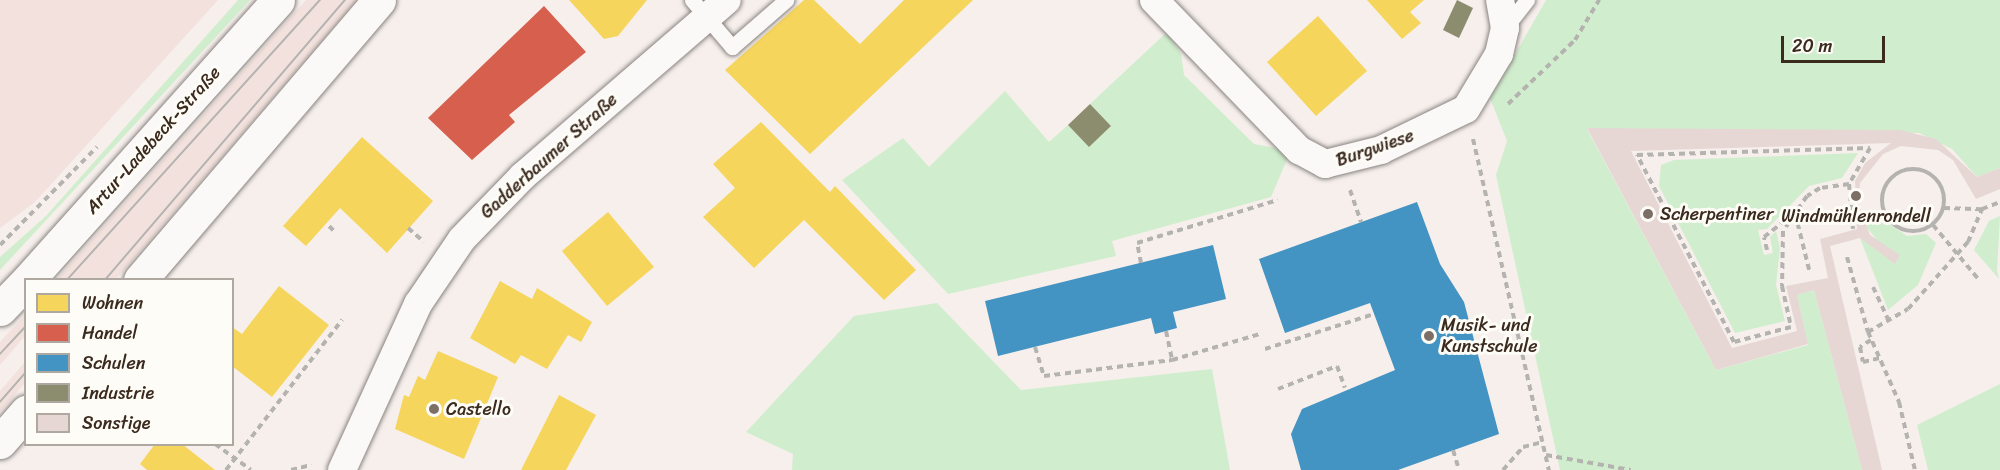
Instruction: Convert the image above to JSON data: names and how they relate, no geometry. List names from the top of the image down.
{
  "streets": {
    "street": ["Artur-Ladebeck-Straße", "Burgwiese", "Gadderbaumer Straße"]
  },
  "places": [
    "Windmühlenrondell",
    "Scherpentiner",
    "Musik- und Kunstschule",
    "Castello"
  ],
  "legend": [
    "Wohnen",
    "Handel",
    "Schulen",
    "Industrie",
    "Sonstige"
  ],
  "scale_bar": "20 m"
}
